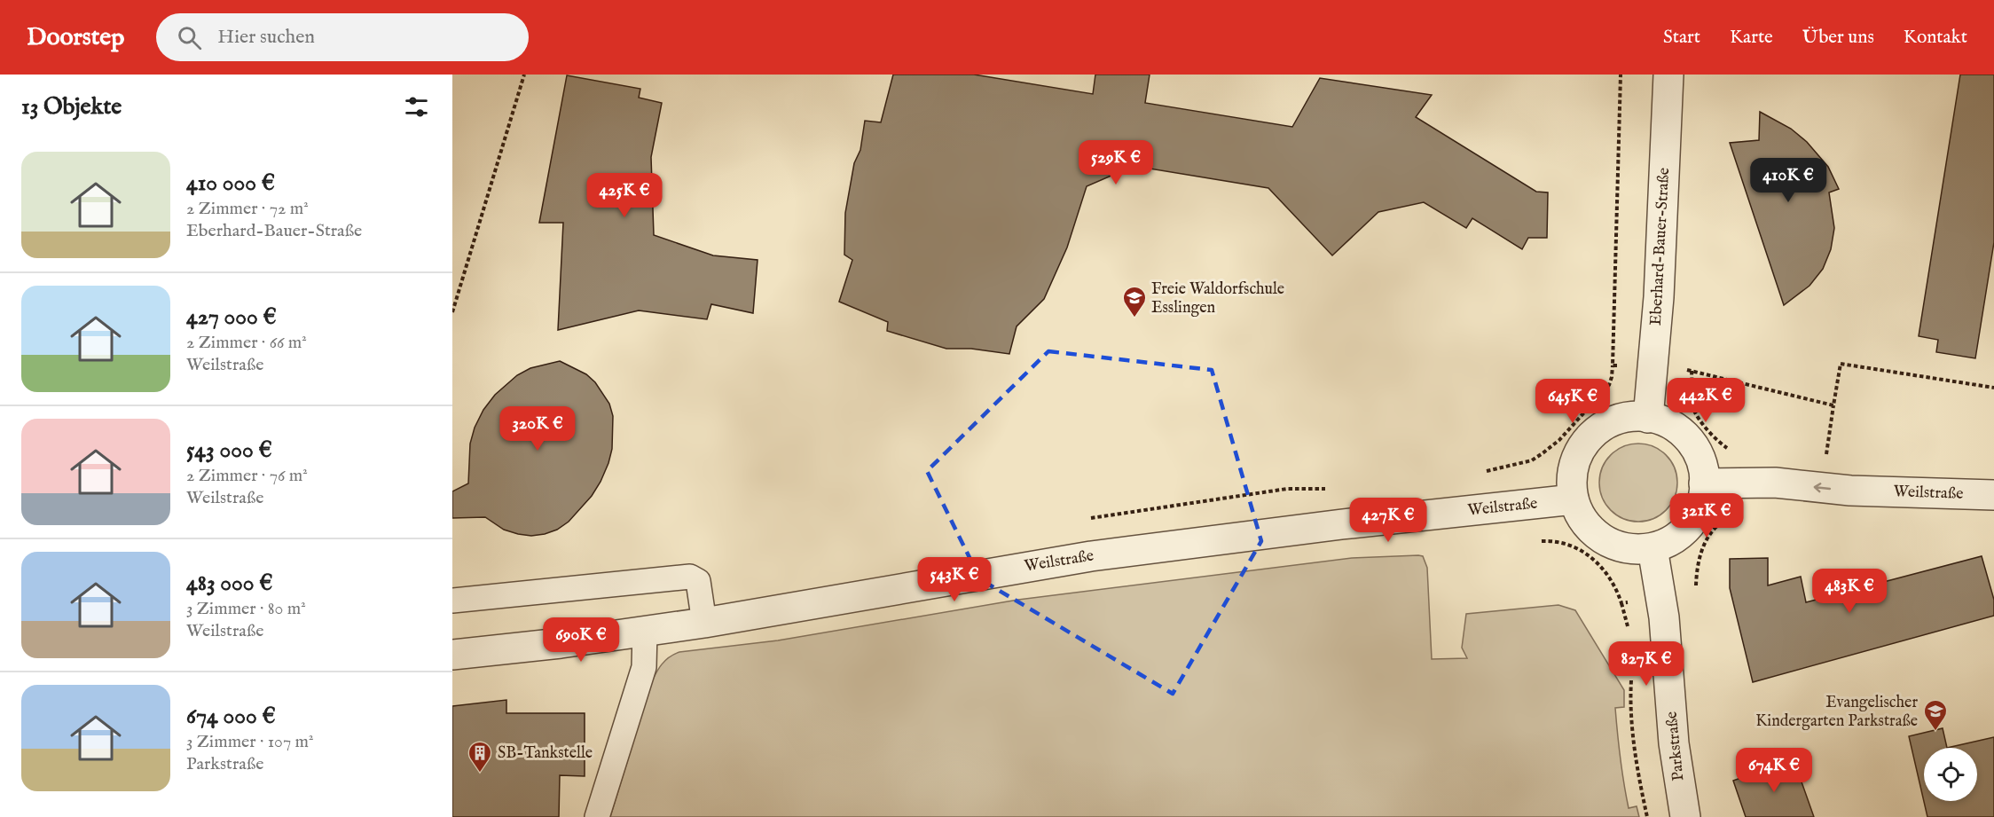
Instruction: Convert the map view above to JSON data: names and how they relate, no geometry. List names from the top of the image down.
{
  "streets": {
    "street": ["Eberhard-Bauer-Straße", "Weilstraße", "Parkstraße"]
  },
  "crossings": [
    ["Eberhard-Bauer-Straße", "Weilstraße"],
    ["Eberhard-Bauer-Straße", "Parkstraße"],
    ["Weilstraße", "Parkstraße"]
  ],
  "places": {
    "school or university": ["Freie Waldorfschule Esslingen", "Evangelischer Kindergarten Parkstraße"],
    "building": ["SB-Tankstelle"]
  },
  "page": {
    "header": "Doorstep",
    "search": "Hier suchen",
    "nav": [
      "Start",
      "Karte",
      "Über uns",
      "Kontakt"
    ],
    "heading": "13 Objekte",
    "list": [
      {
        "name": "410 000 €",
        "note": "2 Zimmer · 72 m² · Eberhard-Bauer-Straße"
      },
      {
        "name": "427 000 €",
        "note": "2 Zimmer · 66 m² · Weilstraße"
      },
      {
        "name": "543 000 €",
        "note": "2 Zimmer · 76 m² · Weilstraße"
      },
      {
        "name": "483 000 €",
        "note": "3 Zimmer · 80 m² · Weilstraße"
      },
      {
        "name": "674 000 €",
        "note": "3 Zimmer · 107 m² · Parkstraße"
      }
    ],
    "price": [
      "529K €",
      "410K €",
      "425K €",
      "442K €",
      "645K €",
      "320K €",
      "321K €",
      "427K €",
      "543K €",
      "483K €",
      "690K €",
      "827K €",
      "674K €"
    ]
  }
}
